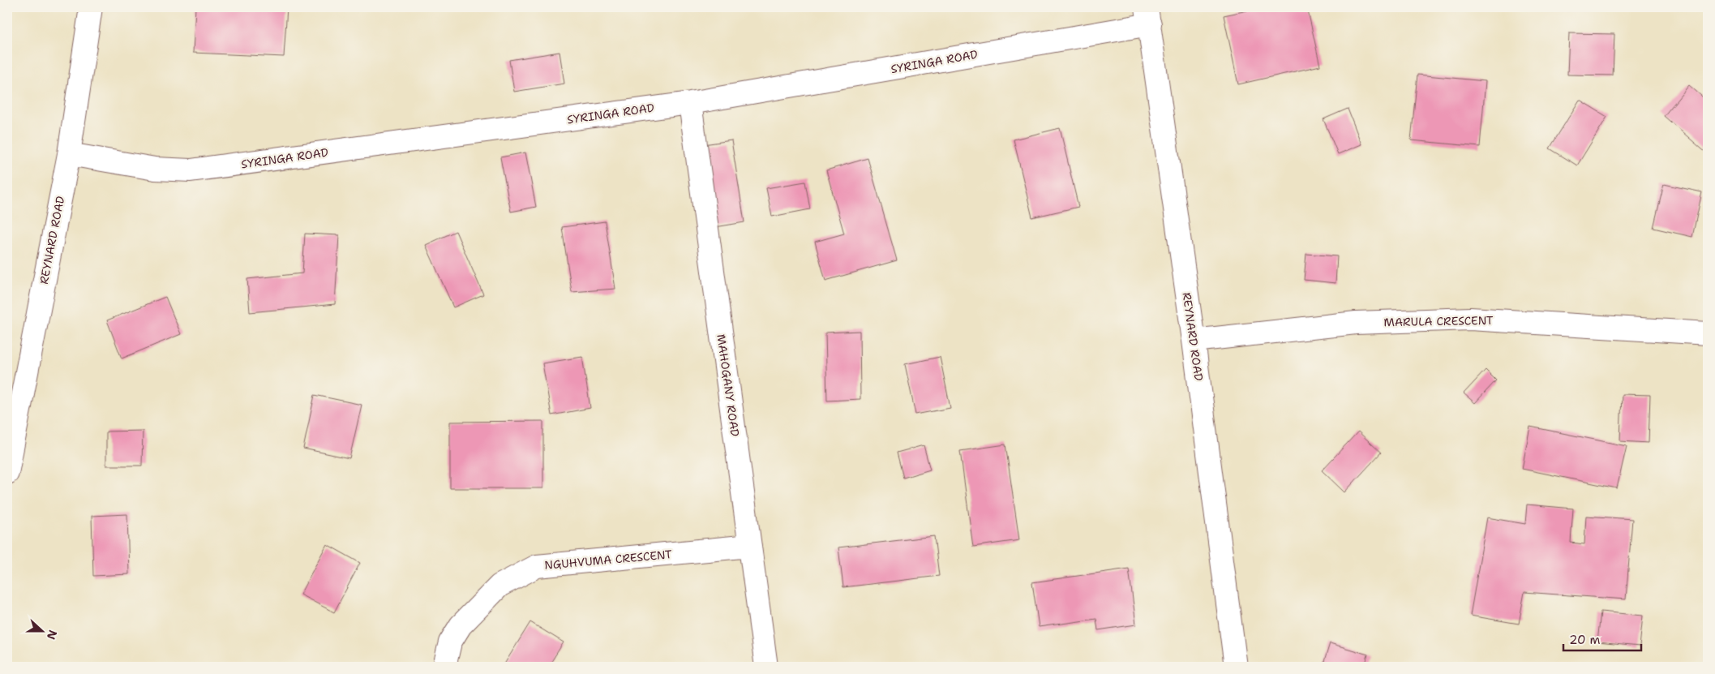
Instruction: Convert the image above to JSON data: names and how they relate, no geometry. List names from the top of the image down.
{
  "streets": {
    "street": [
      "SYRINGA ROAD",
      "REYNARD ROAD",
      "MARULA CRESCENT",
      "MAHOGANY ROAD",
      "NGUHVUMA CRESCENT"
    ]
  },
  "crossings": [
    ["SYRINGA ROAD", "REYNARD ROAD"],
    ["SYRINGA ROAD", "MAHOGANY ROAD"],
    ["REYNARD ROAD", "MARULA CRESCENT"],
    ["MAHOGANY ROAD", "NGUHVUMA CRESCENT"]
  ],
  "scale_bar": "20 m",
  "north": "right"
}
